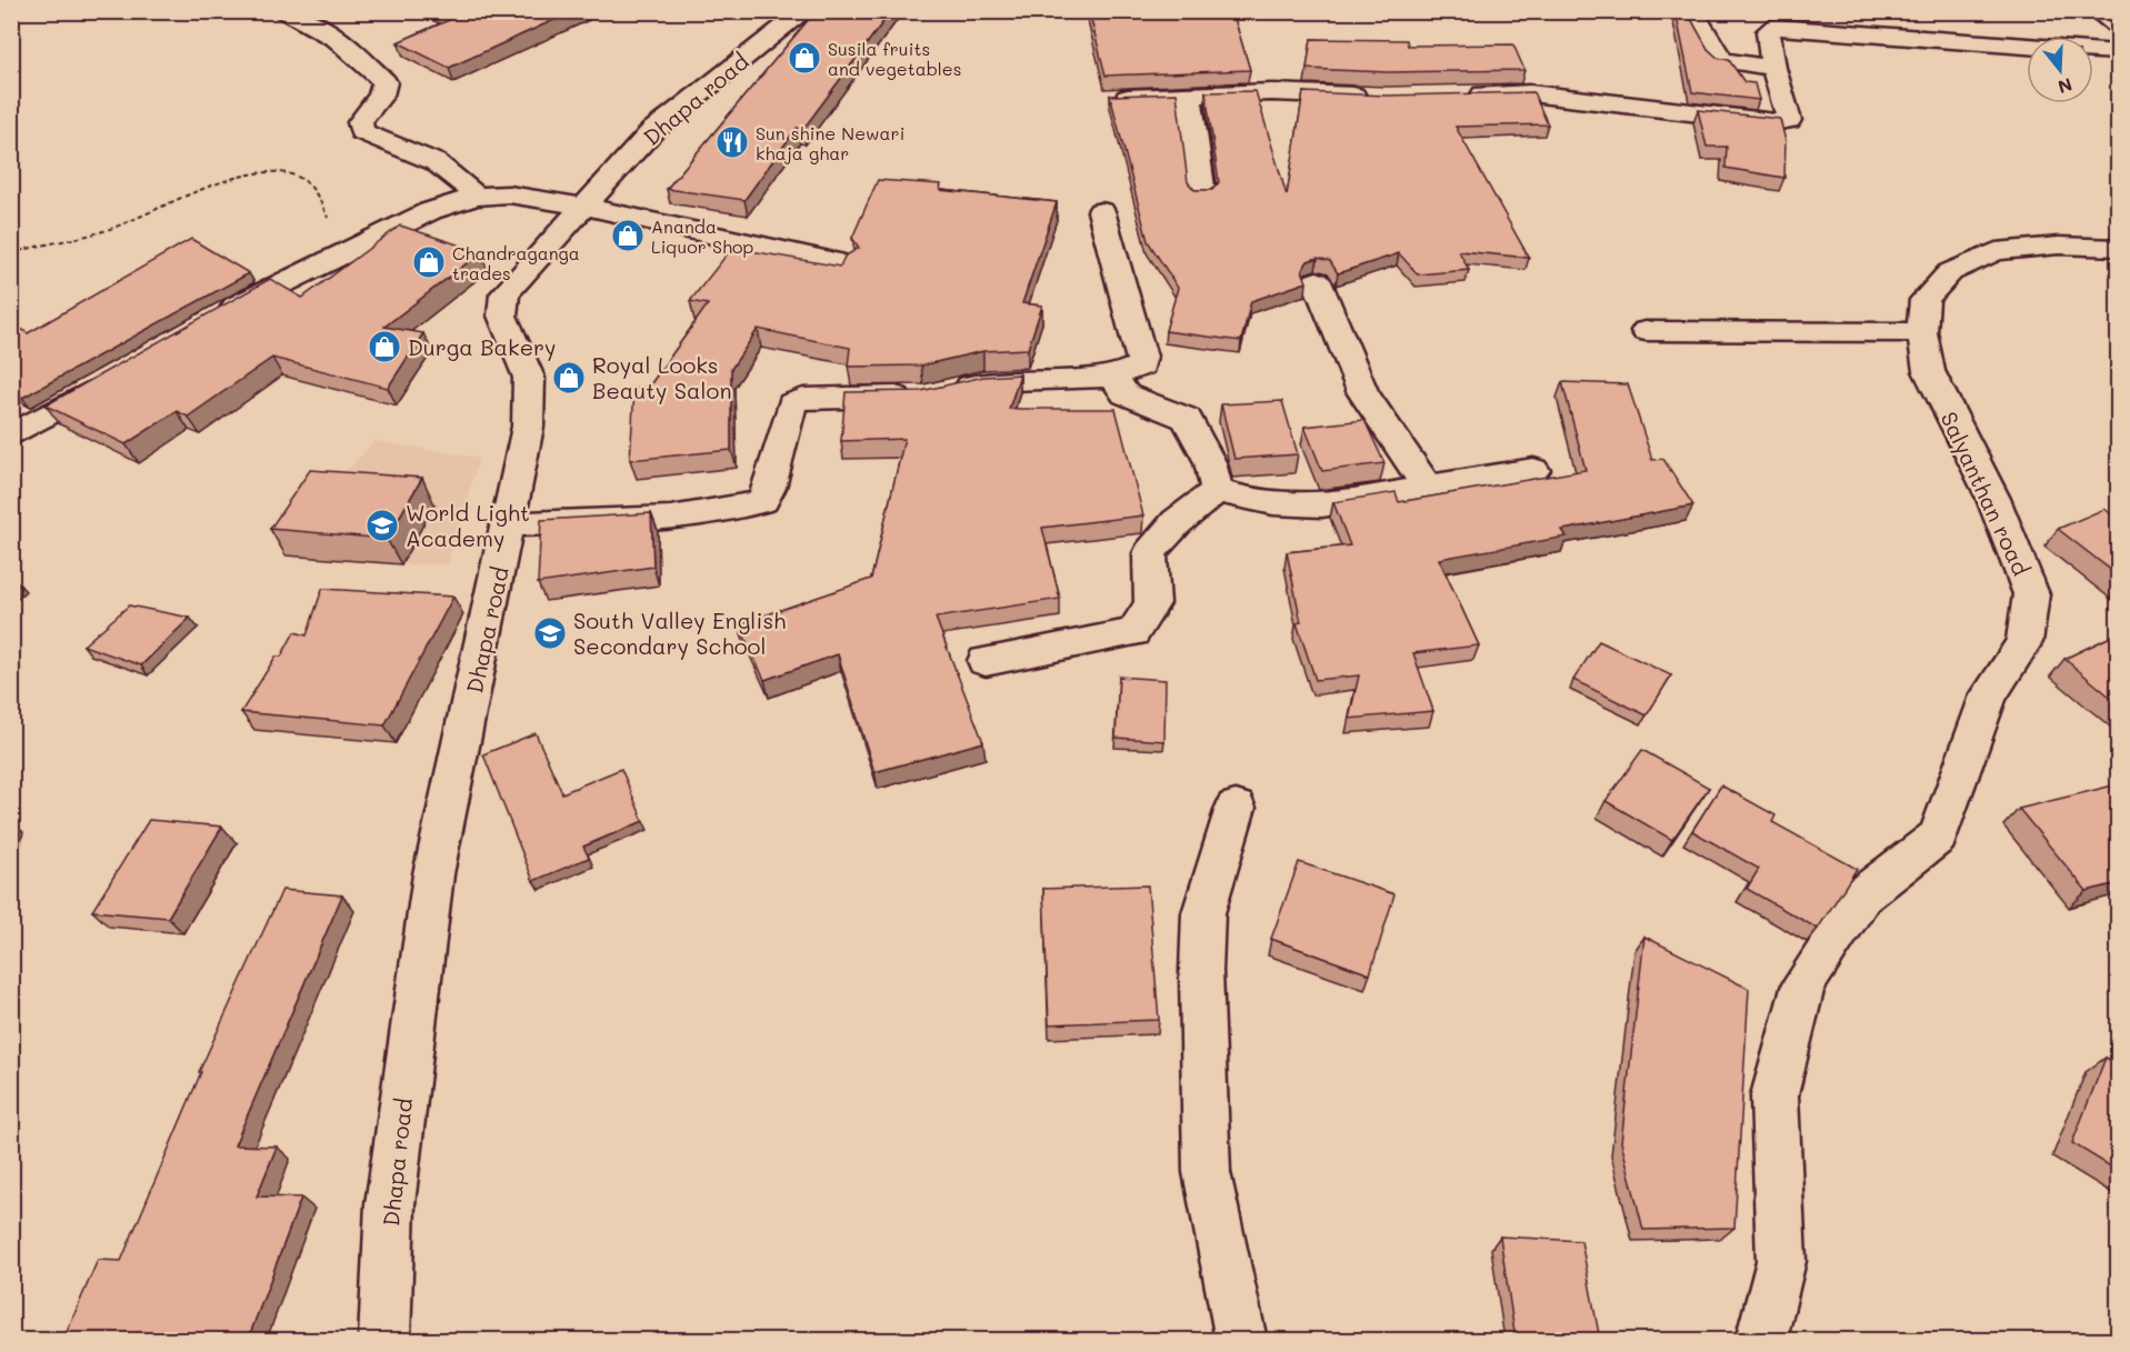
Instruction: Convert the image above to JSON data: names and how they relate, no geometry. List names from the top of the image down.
{
  "streets": {
    "street": ["Dhapa road", "Salyanthan road"]
  },
  "places": {
    "shop": [
      "Susila fruits and vegetables",
      "Ananda Liquor Shop",
      "Chandraganga trades",
      "Durga Bakery",
      "Royal Looks Beauty Salon"
    ],
    "restaurant": ["Sun shine Newari khaja ghar"],
    "school or university": ["World Light Academy", "South Valley English Secondary School"]
  },
  "north": "bottom"
}
